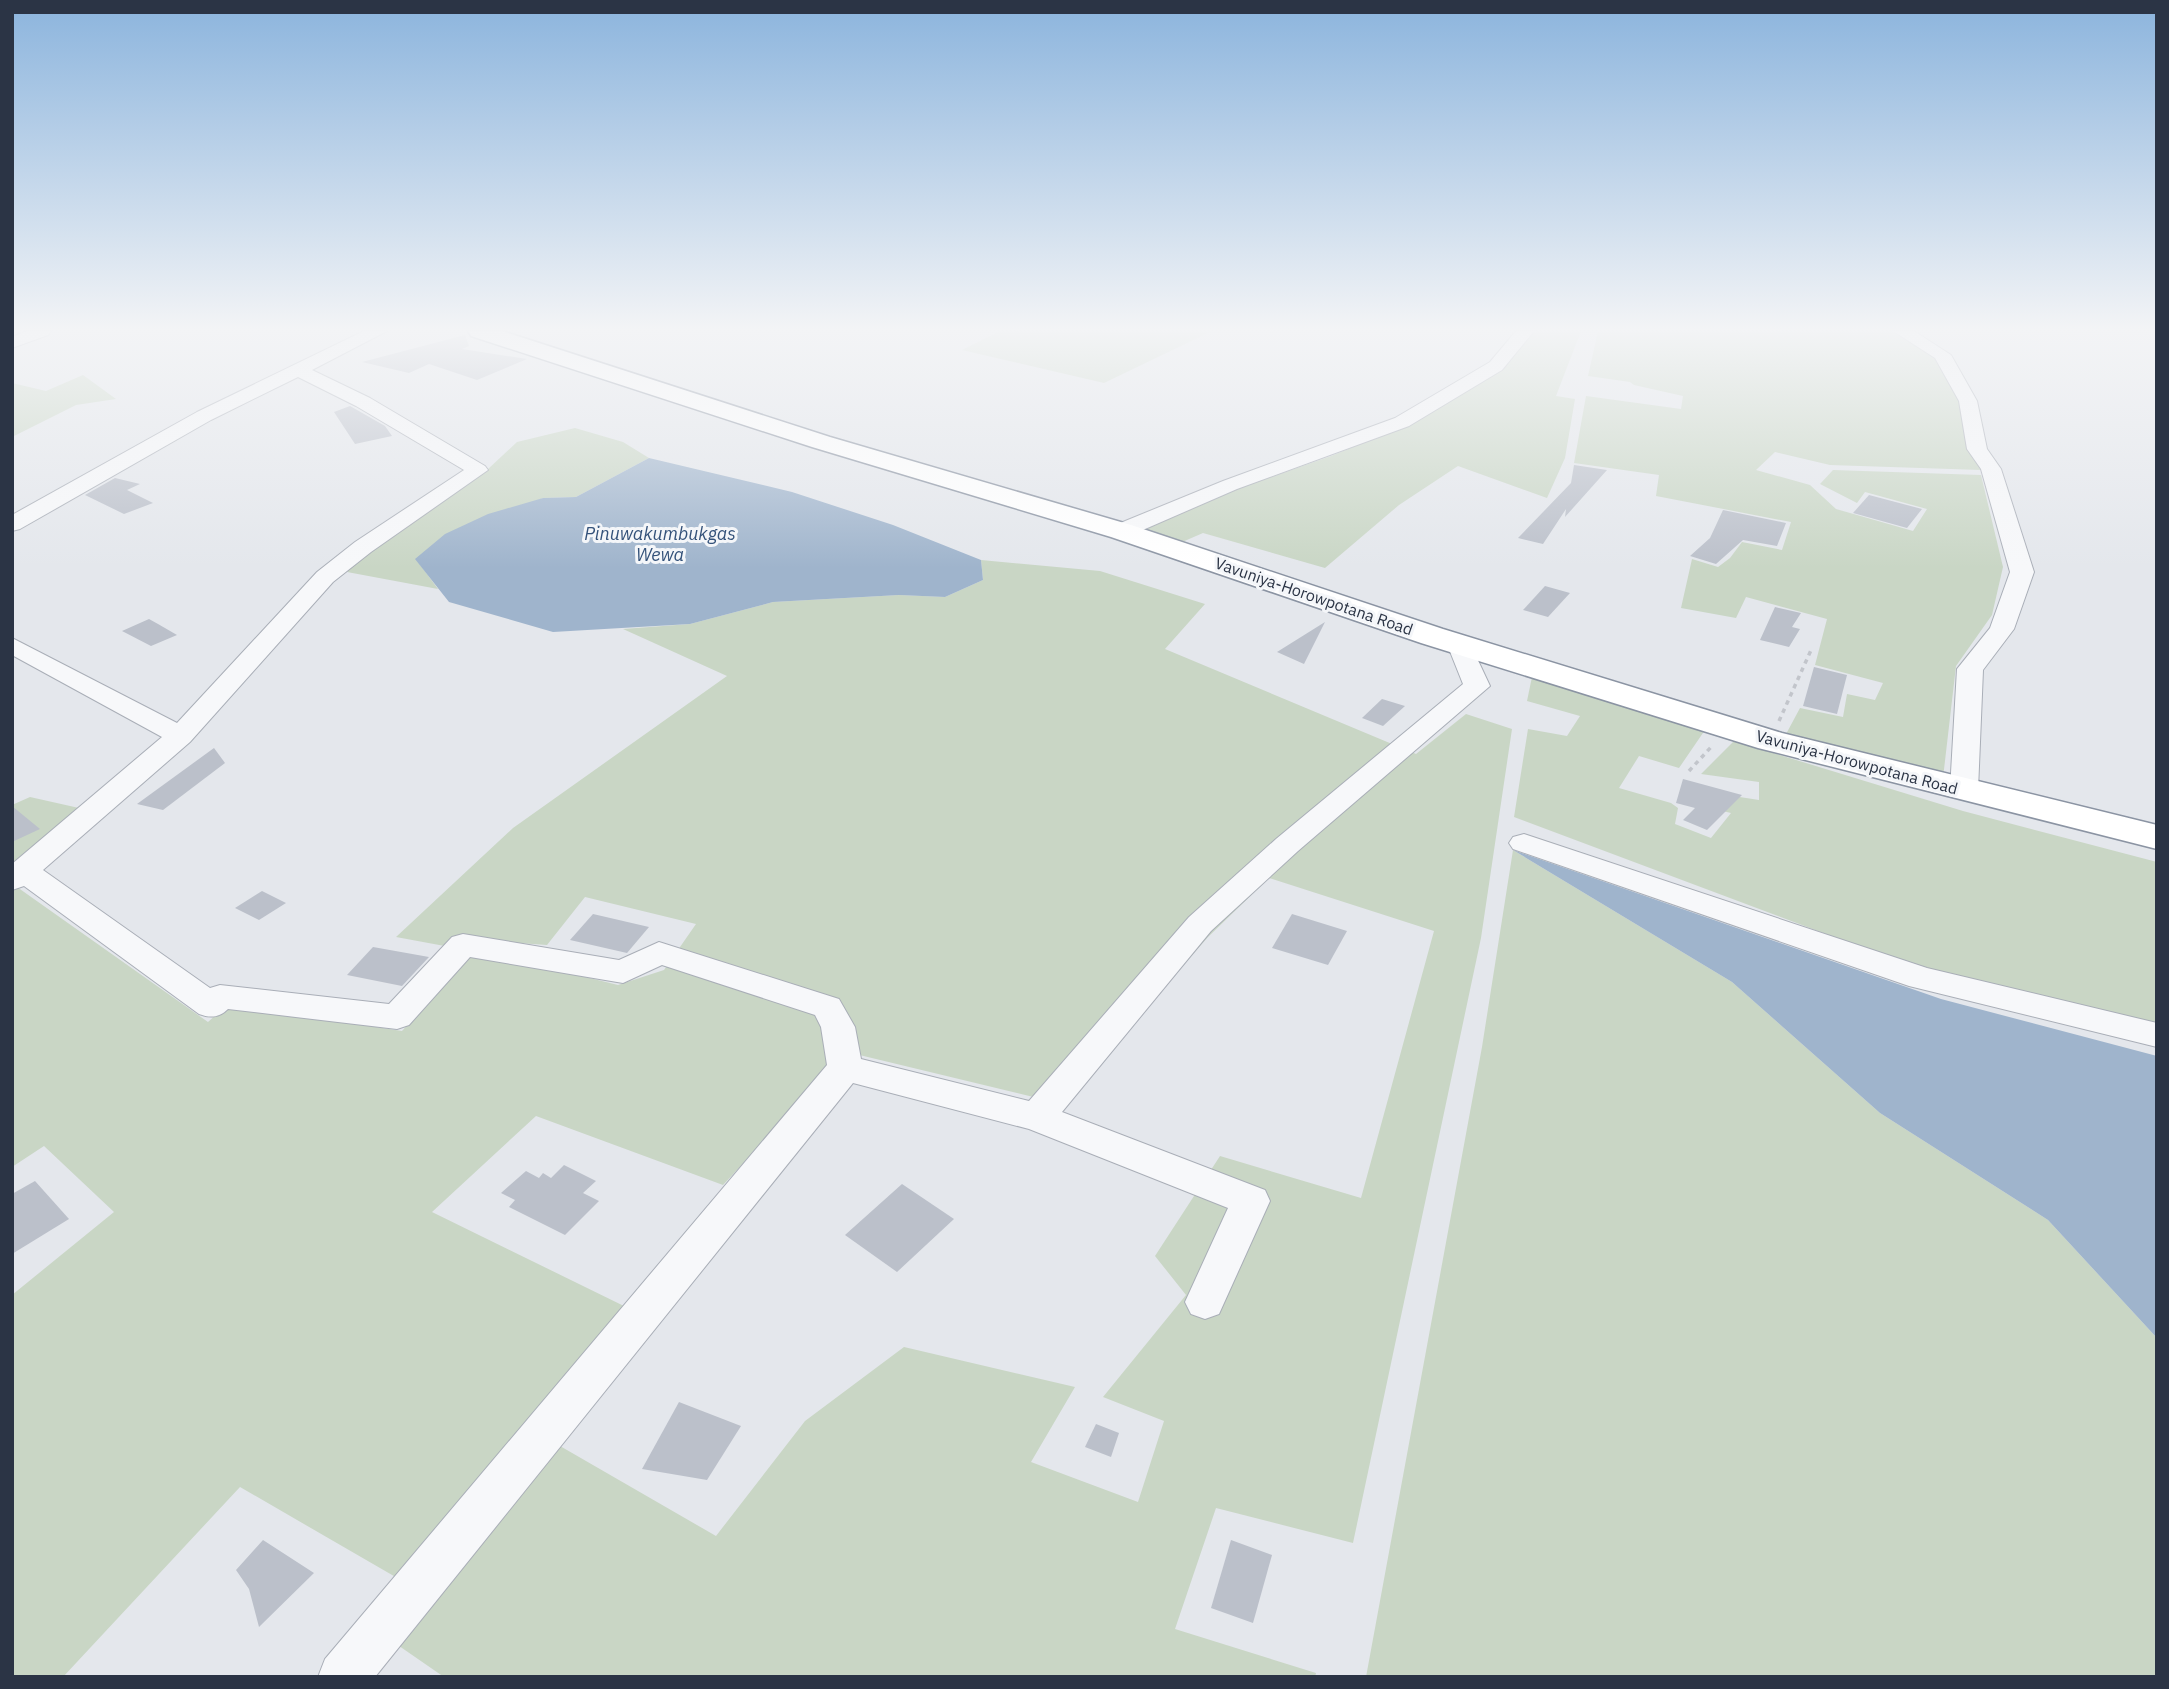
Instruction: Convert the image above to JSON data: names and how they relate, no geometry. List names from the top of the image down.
{
  "streets": {
    "highway": ["Vavuniya-Horowpotana Road"]
  },
  "water": ["Pinuwakumbukgas Wewa"]
}
